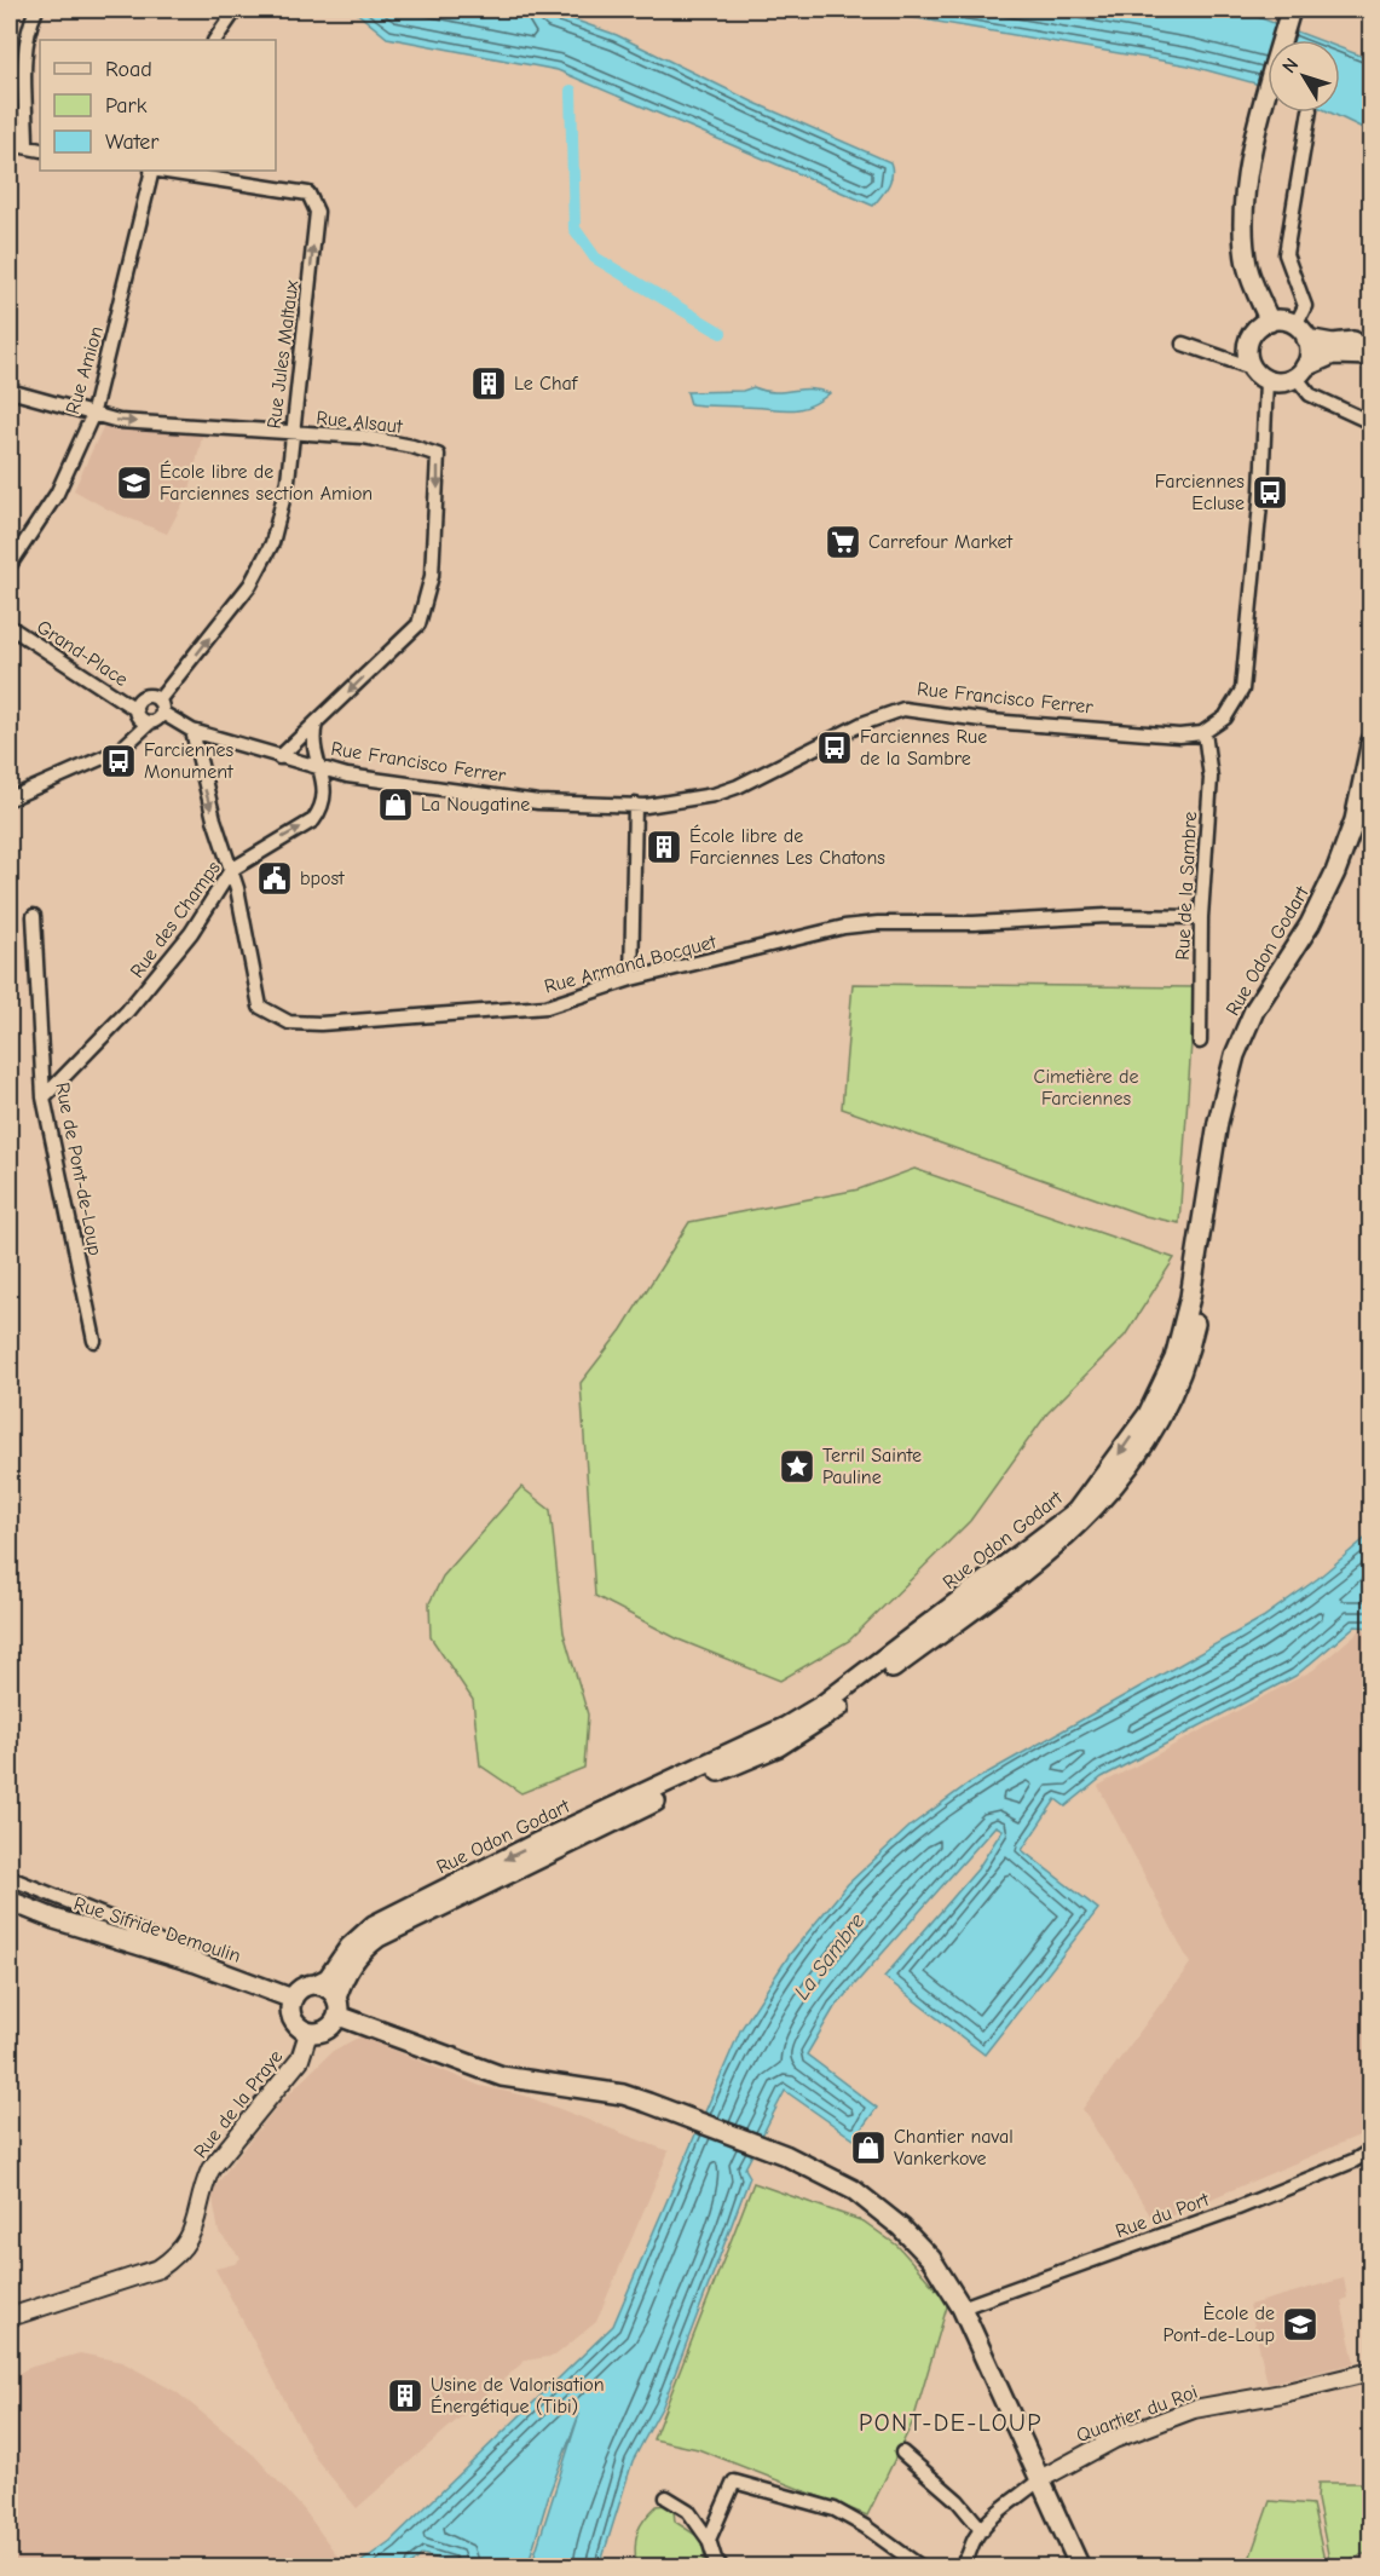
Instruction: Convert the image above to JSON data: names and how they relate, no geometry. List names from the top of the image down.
{
  "streets": {
    "main road": ["Rue Odon Godart", "Rue Sifride Demoulin"],
    "street": [
      "Rue Jules Maltaux",
      "Rue Amion",
      "Rue Alsaut",
      "Grand-Place",
      "Rue Francisco Ferrer",
      "Rue de la Sambre",
      "Rue des Champs",
      "Rue Armand Bocquet",
      "Rue de Pont-de-Loup",
      "Rue de la Praye",
      "Rue du Port",
      "Quartier du Roi"
    ]
  },
  "crossings": [
    ["Rue Jules Maltaux", "Rue Alsaut"],
    ["Rue Jules Maltaux", "Grand-Place"],
    ["Rue Jules Maltaux", "Rue Francisco Ferrer"],
    ["Rue Amion", "Rue Alsaut"],
    ["Rue Alsaut", "Rue Francisco Ferrer"],
    ["Grand-Place", "Rue Francisco Ferrer"],
    ["Rue Francisco Ferrer", "Rue de la Sambre"],
    ["Rue Francisco Ferrer", "Rue des Champs"],
    ["Rue Francisco Ferrer", "Rue Armand Bocquet"],
    ["Rue de la Sambre", "Rue Armand Bocquet"],
    ["Rue des Champs", "Rue Armand Bocquet"],
    ["Rue des Champs", "Rue de Pont-de-Loup"],
    ["Rue Odon Godart", "Rue Sifride Demoulin"],
    ["Rue Odon Godart", "Rue de la Praye"],
    ["Rue Sifride Demoulin", "Rue de la Praye"]
  ],
  "districts": ["PONT-DE-LOUP"],
  "water": ["La Sambre"],
  "parks": ["Cimetière de Farciennes"],
  "places": {
    "building": ["Le Chaf", "École libre de Farciennes Les Chatons", "Usine de Valorisation Énergétique (Tibi)"],
    "school or university": ["École libre de Farciennes section Amion", "Ècole de Pont-de-Loup"],
    "bus stop": ["Farciennes Ecluse", "Farciennes Rue de la Sambre", "Farciennes Monument"],
    "supermarket": ["Carrefour Market"],
    "shop": ["La Nougatine", "Chantier naval Vankerkove"],
    "public building": ["bpost"],
    "place": ["Terril Sainte Pauline"]
  },
  "legend": ["Road", "Park", "Water"],
  "north": "top left"
}
